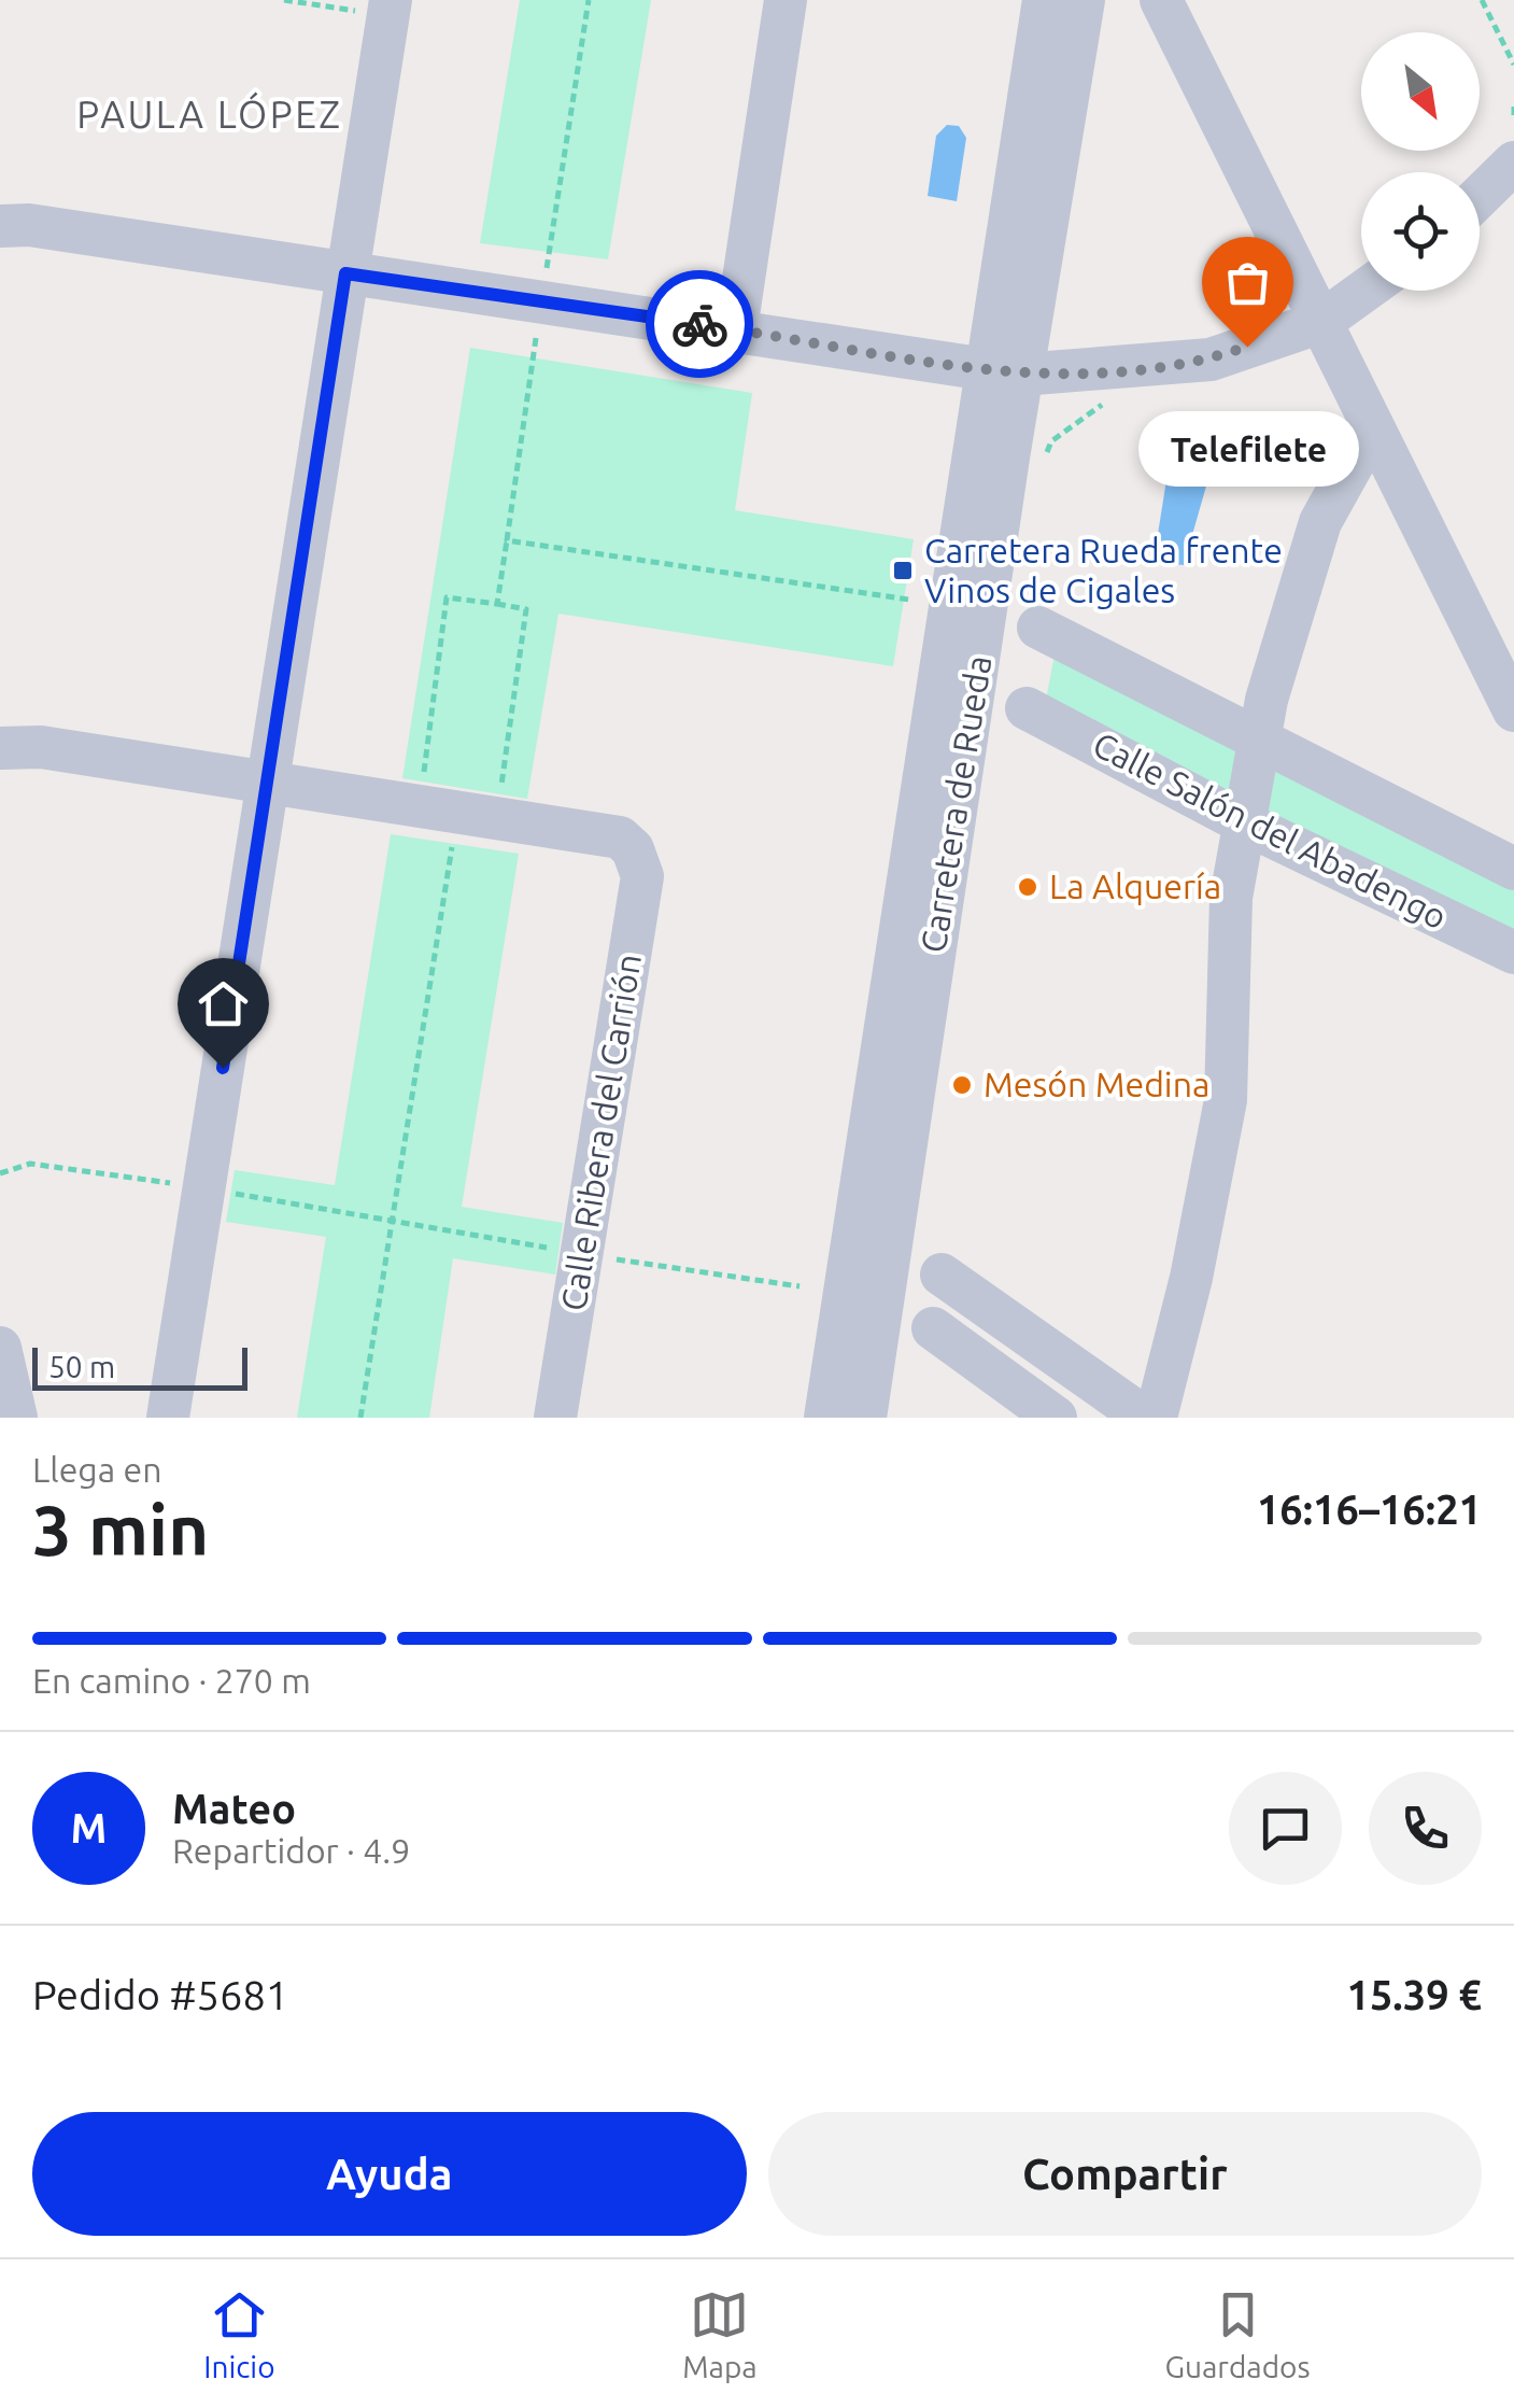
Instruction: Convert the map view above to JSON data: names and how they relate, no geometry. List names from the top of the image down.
{
  "streets": {
    "street": ["Carretera de Rueda", "Calle Salón del Abadengo", "Calle Ribera del Carrión"]
  },
  "districts": ["PAULA LÓPEZ"],
  "places": {
    "other": ["Telefilete", "La Alquería", "Mesón Medina"],
    "transit": ["Carretera Rueda frente Vinos de Cigales"]
  },
  "scale_bar": "50 m",
  "north": "bottom right",
  "page": {
    "bubble": "Telefilete",
    "scale": "50 m",
    "heading": ["3 min", "Llega en", "16:16–16:21"],
    "panel": [
      "Mateo",
      "Repartidor · 4.9",
      "Pedido #5681",
      "15.39 €"
    ],
    "bar": "En camino · 270 m",
    "round": "M",
    "buttons": ["Ayuda", "Compartir"],
    "tabs": ["Inicio", "Mapa", "Guardados"]
  }
}
